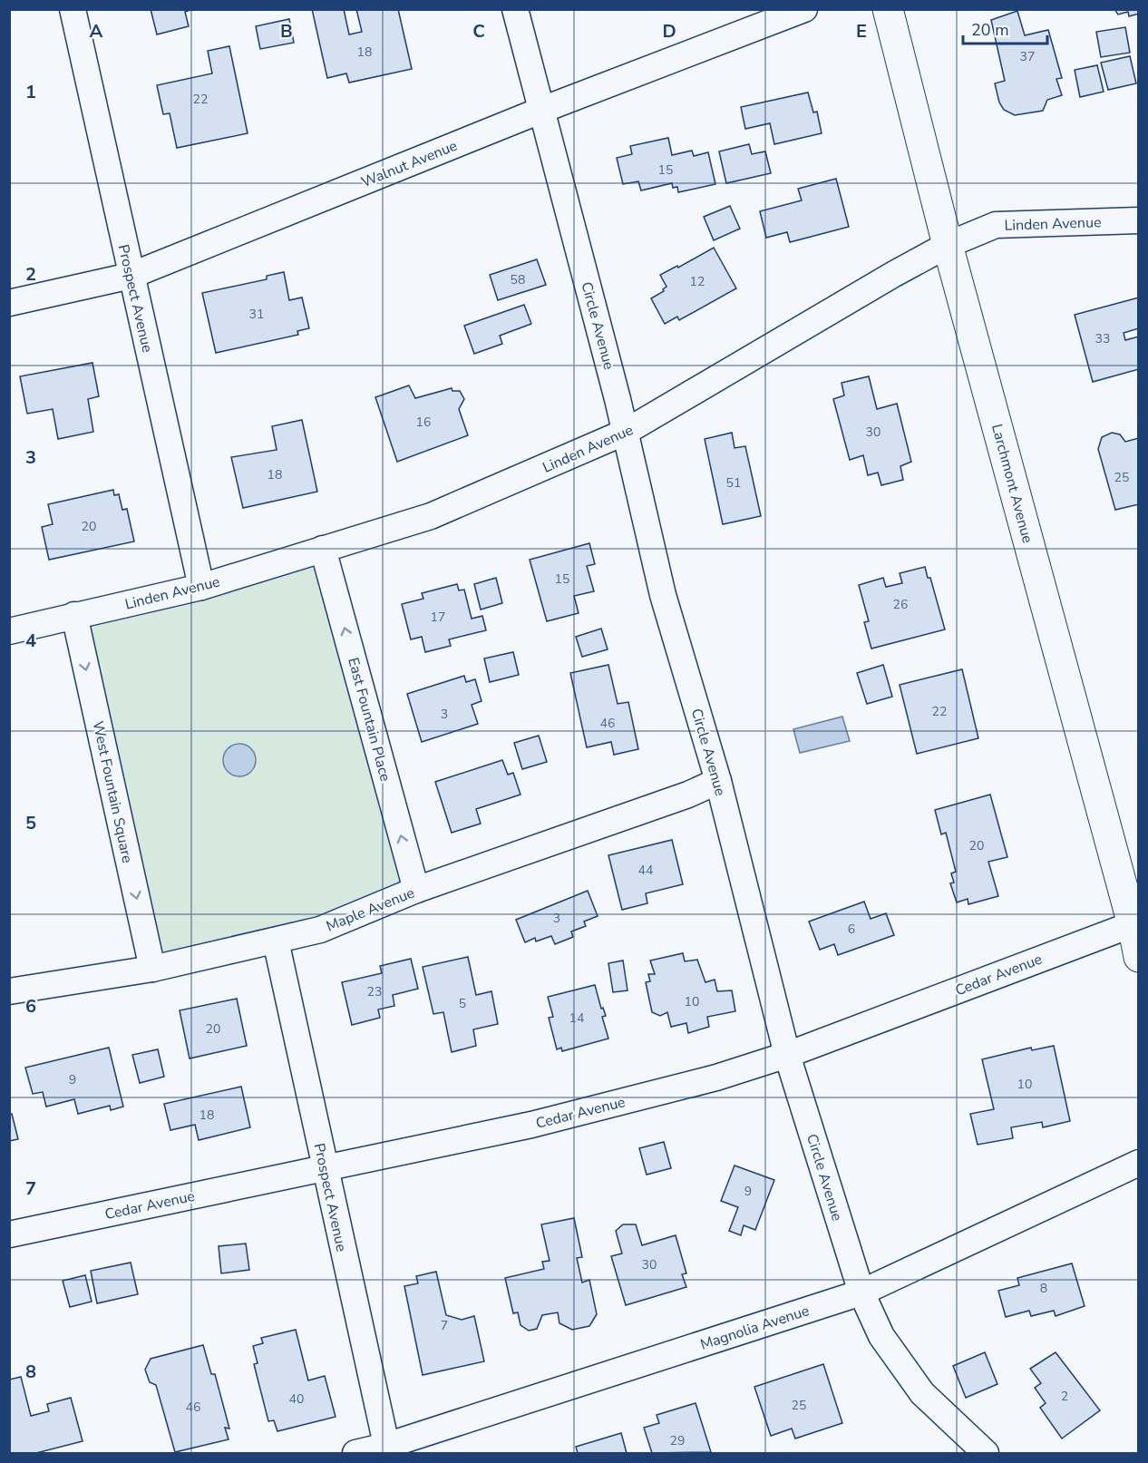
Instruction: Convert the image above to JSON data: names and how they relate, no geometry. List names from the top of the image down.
{
  "streets": {
    "street": [
      "Walnut Avenue",
      "Linden Avenue",
      "Prospect Avenue",
      "Circle Avenue",
      "Larchmont Avenue",
      "East Fountain Place",
      "West Fountain Square",
      "Maple Avenue",
      "Cedar Avenue",
      "Magnolia Avenue"
    ]
  },
  "crossings": [
    ["Walnut Avenue", "Prospect Avenue"],
    ["Walnut Avenue", "Circle Avenue"],
    ["Linden Avenue", "Prospect Avenue"],
    ["Linden Avenue", "Circle Avenue"],
    ["Linden Avenue", "Larchmont Avenue"],
    ["Linden Avenue", "East Fountain Place"],
    ["Linden Avenue", "West Fountain Square"],
    ["Prospect Avenue", "Maple Avenue"],
    ["Prospect Avenue", "Cedar Avenue"],
    ["Prospect Avenue", "Magnolia Avenue"],
    ["Circle Avenue", "Maple Avenue"],
    ["Circle Avenue", "Cedar Avenue"],
    ["Circle Avenue", "Magnolia Avenue"],
    ["Larchmont Avenue", "Cedar Avenue"],
    ["East Fountain Place", "Maple Avenue"],
    ["West Fountain Square", "Maple Avenue"]
  ],
  "one_way": ["East Fountain Place", "West Fountain Square"],
  "house_numbers": [
    "18",
    "37",
    "22",
    "15",
    "58",
    "12",
    "31",
    "33",
    "16",
    "30",
    "18",
    "25",
    "51",
    "20",
    "15",
    "26",
    "17",
    "22",
    "3",
    "46",
    "20",
    "44",
    "3",
    "6",
    "23",
    "10",
    "5",
    "14",
    "20",
    "9",
    "10",
    "18",
    "9",
    "30",
    "8",
    "7",
    "2",
    "40",
    "25",
    "46",
    "29"
  ],
  "scale_bar": "20 m",
  "grid": {
    "columns": [
      "A",
      "B",
      "C",
      "D",
      "E"
    ],
    "rows": [
      "1",
      "2",
      "3",
      "4",
      "5",
      "6",
      "7",
      "8"
    ]
  }
}
